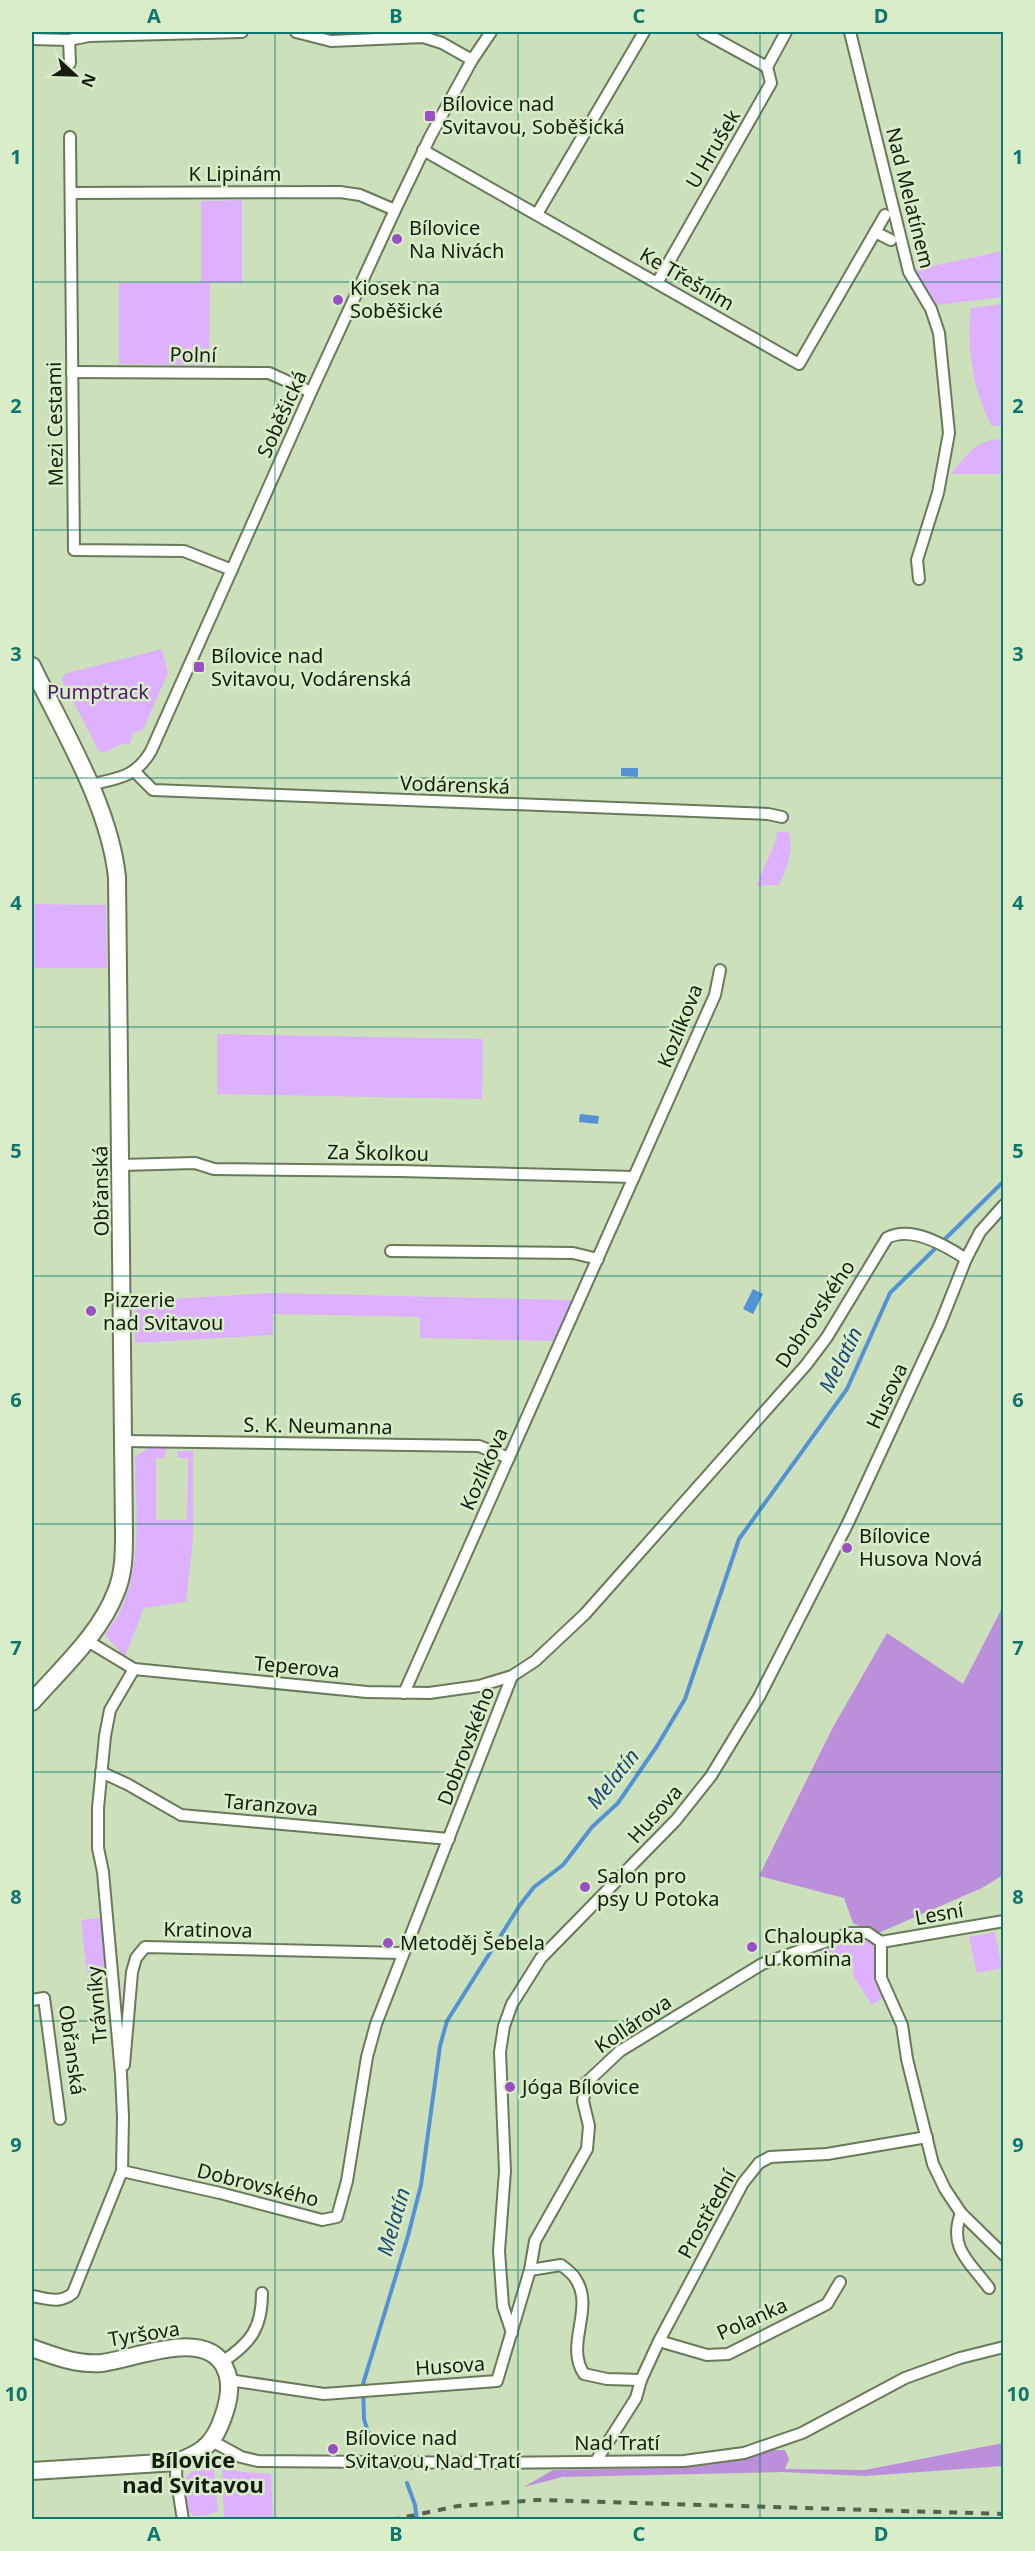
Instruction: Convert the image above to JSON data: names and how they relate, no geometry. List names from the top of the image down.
{
  "streets": {
    "main road": ["Obřanská", "Tyršova"],
    "street": [
      "U Hrušek",
      "K Lipinám",
      "Nad Melatínem",
      "Ke Třešním",
      "Polní",
      "Soběšická",
      "Mezi Cestami",
      "Vodárenská",
      "Kozlíkova",
      "Za Školkou",
      "Dobrovského",
      "Husova",
      "S. K. Neumanna",
      "Teperova",
      "Taranzova",
      "Lesní",
      "Kratinova",
      "Trávníky",
      "Kollárova",
      "Prostřední",
      "Polanka",
      "Nad Tratí"
    ]
  },
  "crossings": [
    ["U Hrušek", "Ke Třešním"],
    ["K Lipinám", "Soběšická"],
    ["K Lipinám", "Mezi Cestami"],
    ["Ke Třešním", "Soběšická"],
    ["Polní", "Soběšická"],
    ["Polní", "Mezi Cestami"],
    ["Soběšická", "Mezi Cestami"],
    ["Soběšická", "Vodárenská"],
    ["Kozlíkova", "Za Školkou"],
    ["Kozlíkova", "S. K. Neumanna"],
    ["Kozlíkova", "Teperova"],
    ["Za Školkou", "Obřanská"],
    ["Obřanská", "S. K. Neumanna"],
    ["Obřanská", "Teperova"],
    ["Dobrovského", "Husova"],
    ["Dobrovského", "Teperova"],
    ["Dobrovského", "Taranzova"],
    ["Dobrovského", "Kratinova"],
    ["Dobrovského", "Trávníky"],
    ["Husova", "Kollárova"],
    ["Teperova", "Trávníky"],
    ["Taranzova", "Trávníky"],
    ["Lesní", "Kollárova"],
    ["Kratinova", "Trávníky"],
    ["Prostřední", "Polanka"]
  ],
  "districts": ["Bílovice nad Svitavou"],
  "water": ["Melatín"],
  "parks": ["Pumptrack"],
  "places": {
    "transit": ["Bílovice nad Svitavou, Soběšická", "Bílovice nad Svitavou, Vodárenská"],
    "other": [
      "Bílovice Na Nivách",
      "Kiosek na Soběšické",
      "Pizzerie nad Svitavou",
      "Bílovice Husova Nová",
      "Salon pro psy U Potoka",
      "Metoděj Šebela",
      "Chaloupka u komina",
      "Jóga Bílovice",
      "Bílovice nad Svitavou, Nad Tratí"
    ]
  },
  "north": "right",
  "grid": {
    "columns": [
      "A",
      "B",
      "C",
      "D"
    ],
    "rows": [
      "1",
      "2",
      "3",
      "4",
      "5",
      "6",
      "7",
      "8",
      "9",
      "10"
    ]
  }
}
